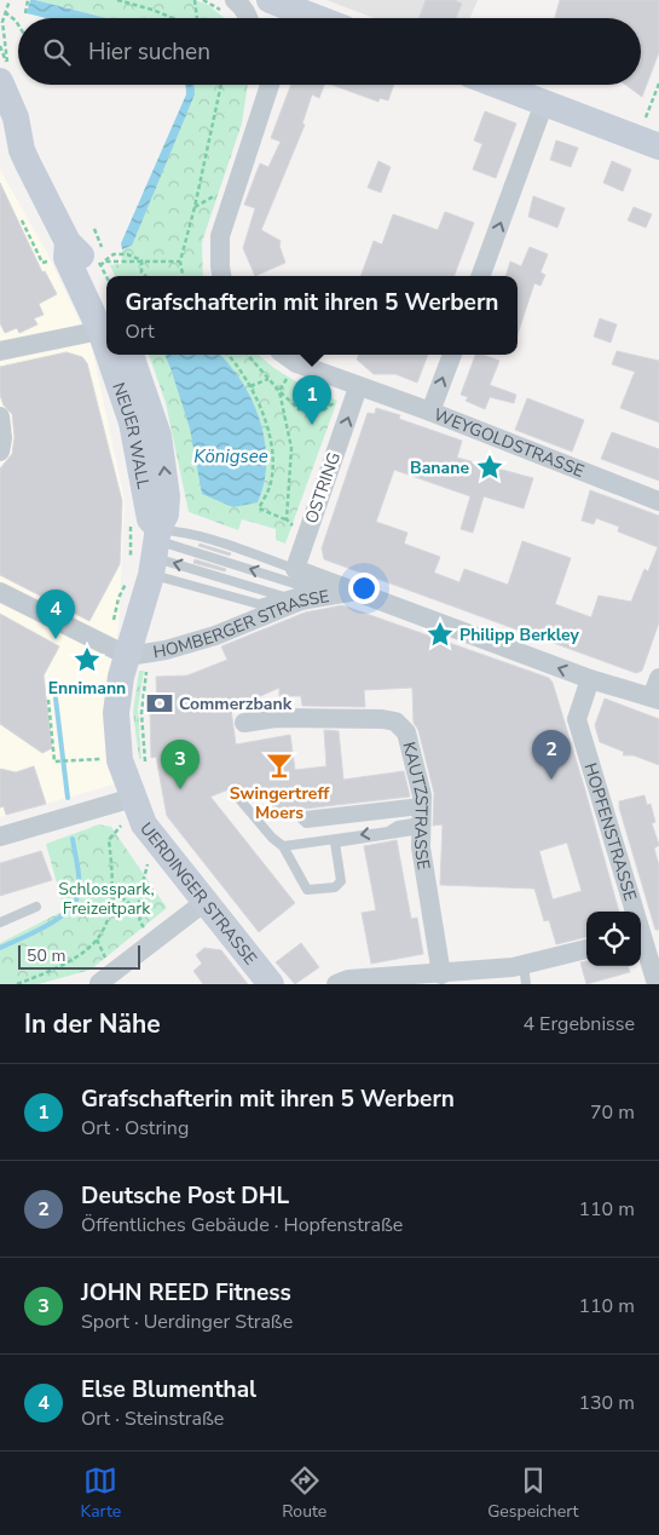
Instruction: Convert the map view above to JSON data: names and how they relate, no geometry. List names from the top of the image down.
{
  "streets": {
    "main road": ["NEUER WALL", "UERDINGER STRASSE"],
    "street": [
      "WEYGOLDSTRASSE",
      "OSTRING",
      "HOMBERGER STRASSE",
      "KAUTZSTRASSE",
      "HOPFENSTRASSE"
    ]
  },
  "crossings": [
    ["NEUER WALL", "HOMBERGER STRASSE"],
    ["NEUER WALL", "UERDINGER STRASSE"],
    ["WEYGOLDSTRASSE", "OSTRING"],
    ["OSTRING", "HOMBERGER STRASSE"],
    ["HOMBERGER STRASSE", "HOPFENSTRASSE"]
  ],
  "one_way": ["OSTRING"],
  "water": ["Königsee"],
  "parks": ["Schlosspark, Freizeitpark"],
  "places": {
    "place": ["Banane", "Philipp Berkley", "Ennimann"],
    "bank": ["Commerzbank"],
    "bar": ["Swingertreff Moers"]
  },
  "scale_bar": "50 m",
  "page": {
    "search": "Hier suchen",
    "popup": ["Grafschafterin mit ihren 5 Werbern", "Ort"],
    "pins": [
      "1",
      "4",
      "2",
      "3"
    ],
    "scale": "50 m",
    "heading": ["In der Nähe", "4 Ergebnisse"],
    "list": [
      {
        "mark": "1",
        "name": "Grafschafterin mit ihren 5 Werbern",
        "note": "Ort · Ostring",
        "value": "70 m"
      },
      {
        "mark": "2",
        "name": "Deutsche Post DHL",
        "note": "Öffentliches Gebäude · Hopfenstraße",
        "value": "110 m"
      },
      {
        "mark": "3",
        "name": "JOHN REED Fitness",
        "note": "Sport · Uerdinger Straße",
        "value": "110 m"
      },
      {
        "mark": "4",
        "name": "Else Blumenthal",
        "note": "Ort · Steinstraße",
        "value": "130 m"
      }
    ],
    "nav": ["Karte", "Route", "Gespeichert"]
  }
}
